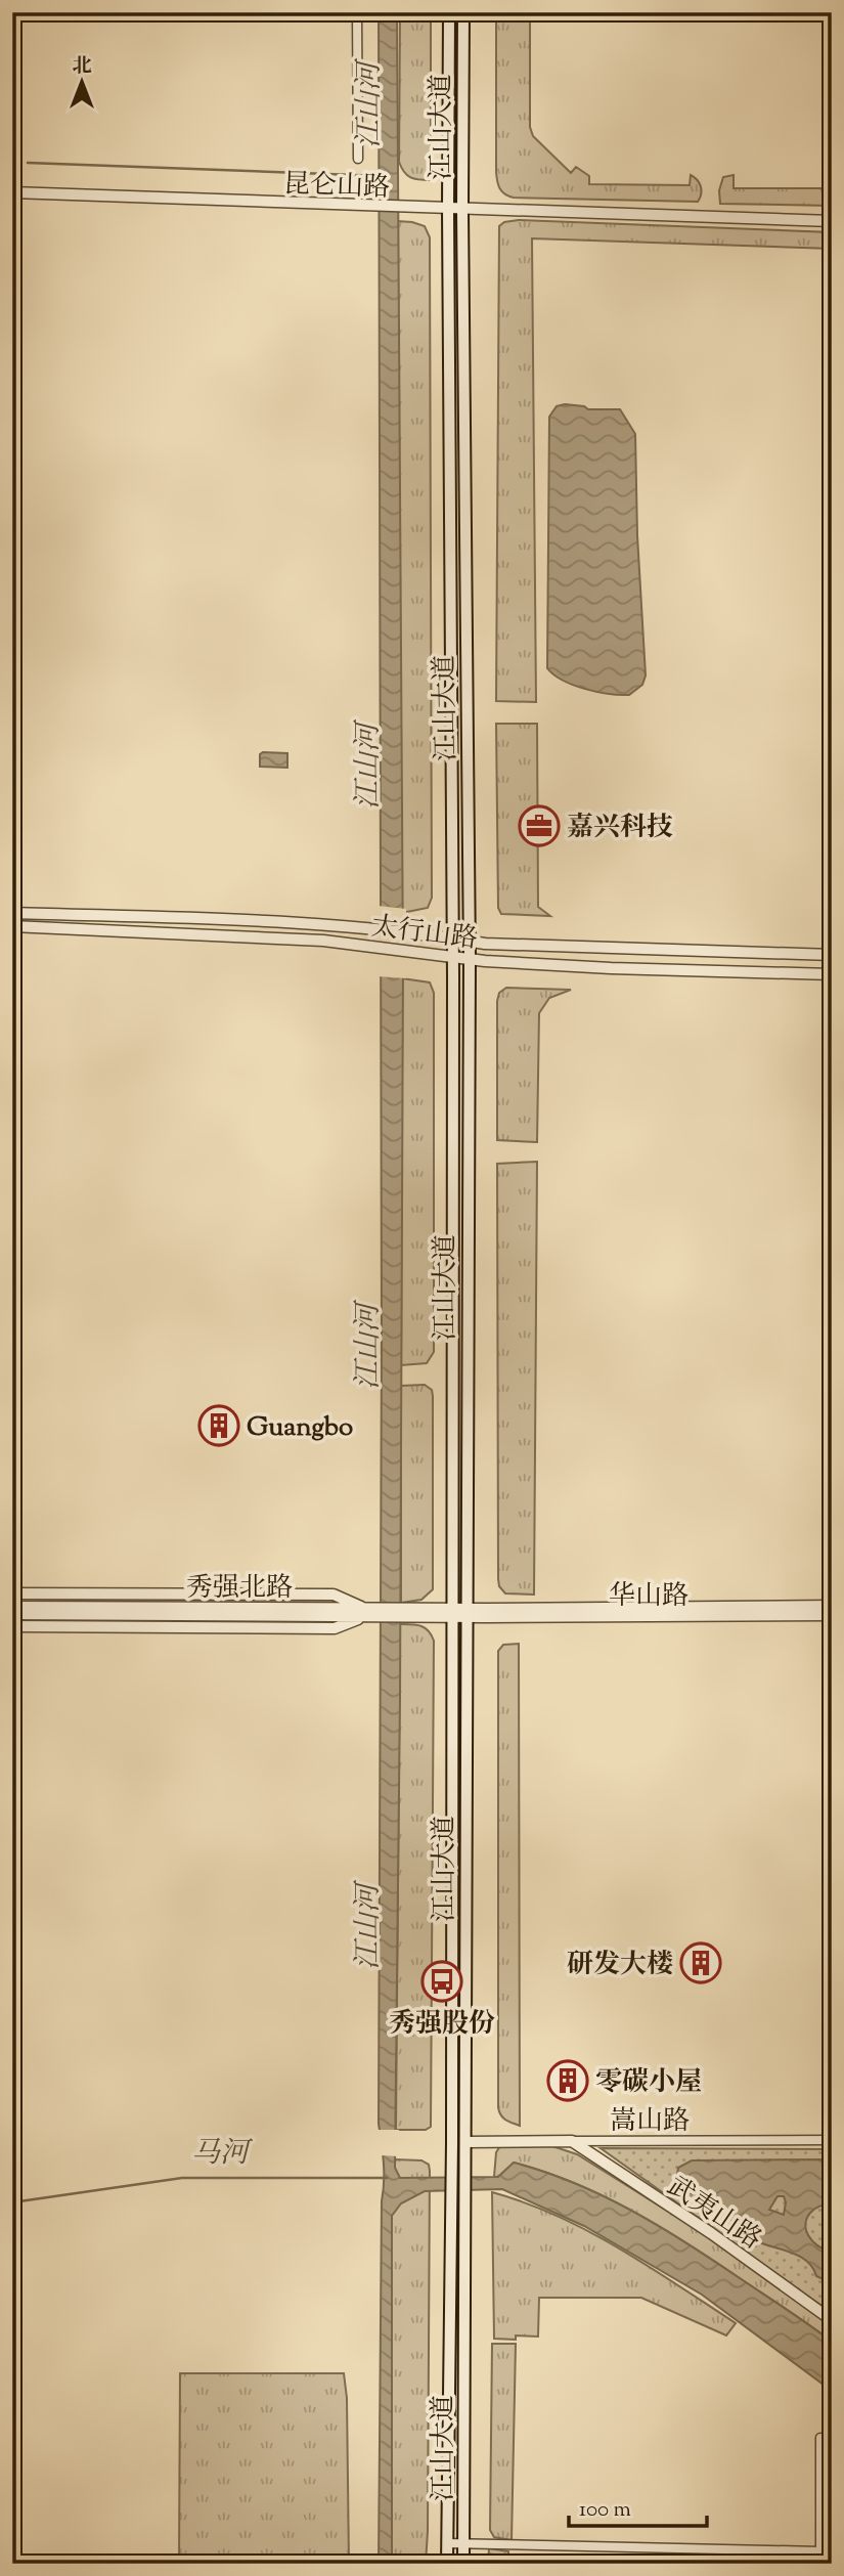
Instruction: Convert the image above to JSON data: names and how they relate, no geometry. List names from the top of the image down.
{
  "streets": {
    "main road": ["江山大道"],
    "street": [
      "昆仑山路",
      "太行山路",
      "秀强北路",
      "华山路",
      "嵩山路",
      "武夷山路"
    ]
  },
  "crossings": [
    ["江山大道", "昆仑山路"],
    ["江山大道", "太行山路"],
    ["江山大道", "秀强北路"],
    ["江山大道", "华山路"],
    ["江山大道", "嵩山路"],
    ["秀强北路", "华山路"],
    ["嵩山路", "武夷山路"]
  ],
  "water": ["江山河", "马河"],
  "places": {
    "office": ["嘉兴科技"],
    "building": ["Guangbo", "研发大楼", "零碳小屋"],
    "bus stop": ["秀强股份"]
  },
  "scale_bar": "100 m",
  "north": "top"
}
